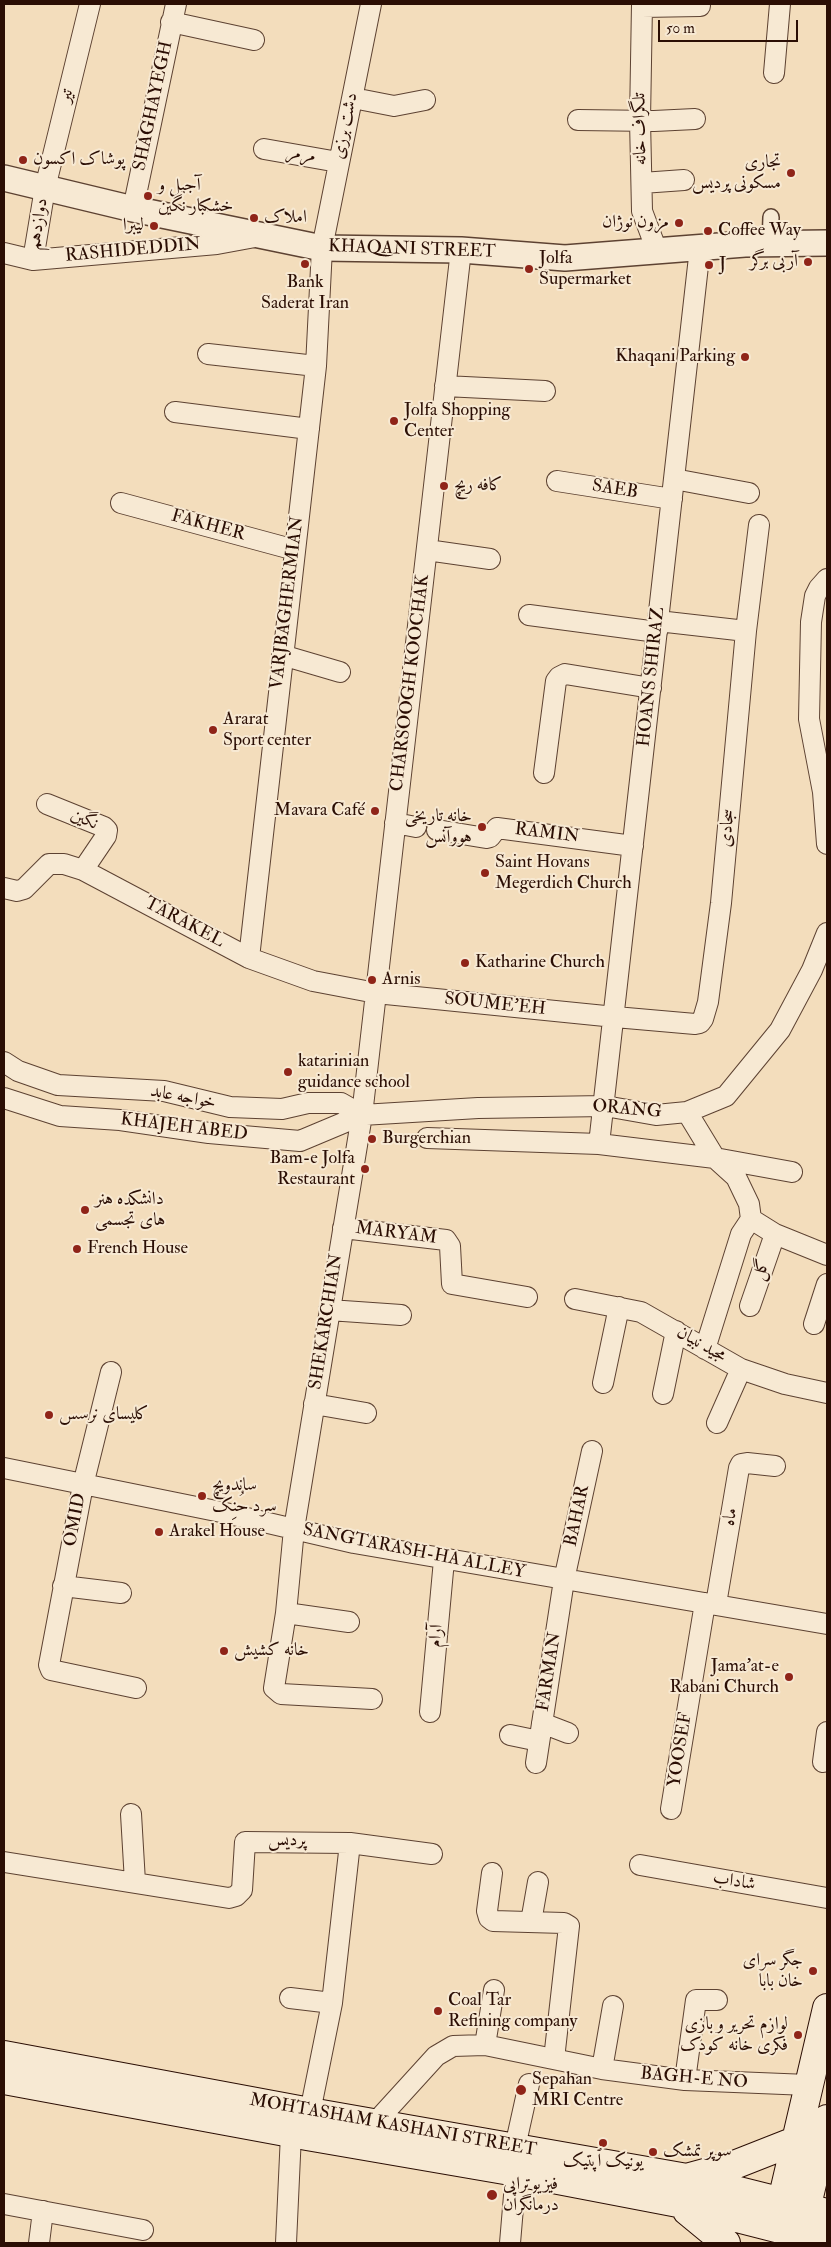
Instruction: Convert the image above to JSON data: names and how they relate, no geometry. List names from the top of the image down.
{
  "streets": {
    "main road": ["MOHTASHAM KASHANI STREET"],
    "street": [
      "تیر",
      "SHAGHAYEGH",
      "دشت برزی",
      "تلگراف خانه",
      "مرمر",
      "دوازدهم",
      "KHAQANI STREET",
      "RASHIDEDDIN",
      "SAEB",
      "FAKHER",
      "VARJBAGHERMIAN",
      "HOANS SHIRAZ",
      "CHARSOOGH KOOCHAK",
      "نگین",
      "سجادی",
      "RAMIN",
      "TARAKEL",
      "SOUME'EH",
      "خواجه عابد",
      "ORANG",
      "KHAJEH ABED",
      "MARYAM",
      "گل",
      "SHEKARCHIAN",
      "مجید نبیان",
      "BAHAR",
      "ماه",
      "OMID",
      "SANGTARASH-HA ALLEY",
      "آرام",
      "FARMAN",
      "YOOSEF",
      "پردیس",
      "شاداب",
      "BAGH-E NO"
    ]
  },
  "crossings": [
    ["تیر", "دوازدهم"],
    ["تیر", "KHAQANI STREET"],
    ["SHAGHAYEGH", "KHAQANI STREET"],
    ["دشت برزی", "مرمر"],
    ["دشت برزی", "KHAQANI STREET"],
    ["دشت برزی", "VARJBAGHERMIAN"],
    ["تلگراف خانه", "KHAQANI STREET"],
    ["دوازدهم", "KHAQANI STREET"],
    ["دوازدهم", "RASHIDEDDIN"],
    ["KHAQANI STREET", "RASHIDEDDIN"],
    ["KHAQANI STREET", "VARJBAGHERMIAN"],
    ["KHAQANI STREET", "HOANS SHIRAZ"],
    ["KHAQANI STREET", "CHARSOOGH KOOCHAK"],
    ["SAEB", "HOANS SHIRAZ"],
    ["FAKHER", "VARJBAGHERMIAN"],
    ["VARJBAGHERMIAN", "TARAKEL"],
    ["HOANS SHIRAZ", "RAMIN"],
    ["HOANS SHIRAZ", "SOUME'EH"],
    ["HOANS SHIRAZ", "ORANG"],
    ["CHARSOOGH KOOCHAK", "TARAKEL"],
    ["CHARSOOGH KOOCHAK", "SOUME'EH"],
    ["CHARSOOGH KOOCHAK", "خواجه عابد"],
    ["CHARSOOGH KOOCHAK", "ORANG"],
    ["CHARSOOGH KOOCHAK", "KHAJEH ABED"],
    ["CHARSOOGH KOOCHAK", "SHEKARCHIAN"],
    ["نگین", "TARAKEL"],
    ["سجادی", "SOUME'EH"],
    ["TARAKEL", "SOUME'EH"],
    ["خواجه عابد", "ORANG"],
    ["خواجه عابد", "KHAJEH ABED"],
    ["خواجه عابد", "SHEKARCHIAN"],
    ["ORANG", "KHAJEH ABED"],
    ["ORANG", "SHEKARCHIAN"],
    ["KHAJEH ABED", "SHEKARCHIAN"],
    ["MARYAM", "SHEKARCHIAN"],
    ["SHEKARCHIAN", "SANGTARASH-HA ALLEY"],
    ["BAHAR", "SANGTARASH-HA ALLEY"],
    ["BAHAR", "FARMAN"],
    ["ماه", "SANGTARASH-HA ALLEY"],
    ["ماه", "YOOSEF"],
    ["OMID", "SANGTARASH-HA ALLEY"],
    ["SANGTARASH-HA ALLEY", "آرام"],
    ["SANGTARASH-HA ALLEY", "FARMAN"],
    ["SANGTARASH-HA ALLEY", "YOOSEF"],
    ["BAGH-E NO", "MOHTASHAM KASHANI STREET"]
  ],
  "places": [
    "پوشاک اکسون",
    "تجاری مسکونی پردیس",
    "آجیل و خشکبار نگین",
    "املاک",
    "مزون نوژان",
    "لیبرا",
    "Coffee Way",
    "آربی برگر",
    "Bank Saderat Iran",
    "J",
    "Jolfa Supermarket",
    "Khaqani Parking",
    "Jolfa Shopping Center",
    "كافه ريچ",
    "Ararat Sport center",
    "Mavara Café",
    "خانه تاریخی هووآنس",
    "Saint Hovans Megerdich Church",
    "Katharine Church",
    "Arnis",
    "katarinian guidance school",
    "Burgerchian",
    "Bam-e Jolfa Restaurant",
    "دانشکده هنر های تجسمی",
    "French House",
    "کلیسای نرسس",
    "ساندویچ سرد حُنِک",
    "Arakel House",
    "خانه کشیش",
    "Jama'at-e Rabani Church",
    "جگر سرای خان بابا",
    "Coal Tar Refining company",
    "لوازم تحریر و بازی فکری خانه کودک",
    "Sepahan MRI Centre",
    "یونیک ٱپتیک",
    "سوپر تمشک",
    "فیزیوتراپی درمانگران"
  ],
  "scale_bar": "50 m"
}
